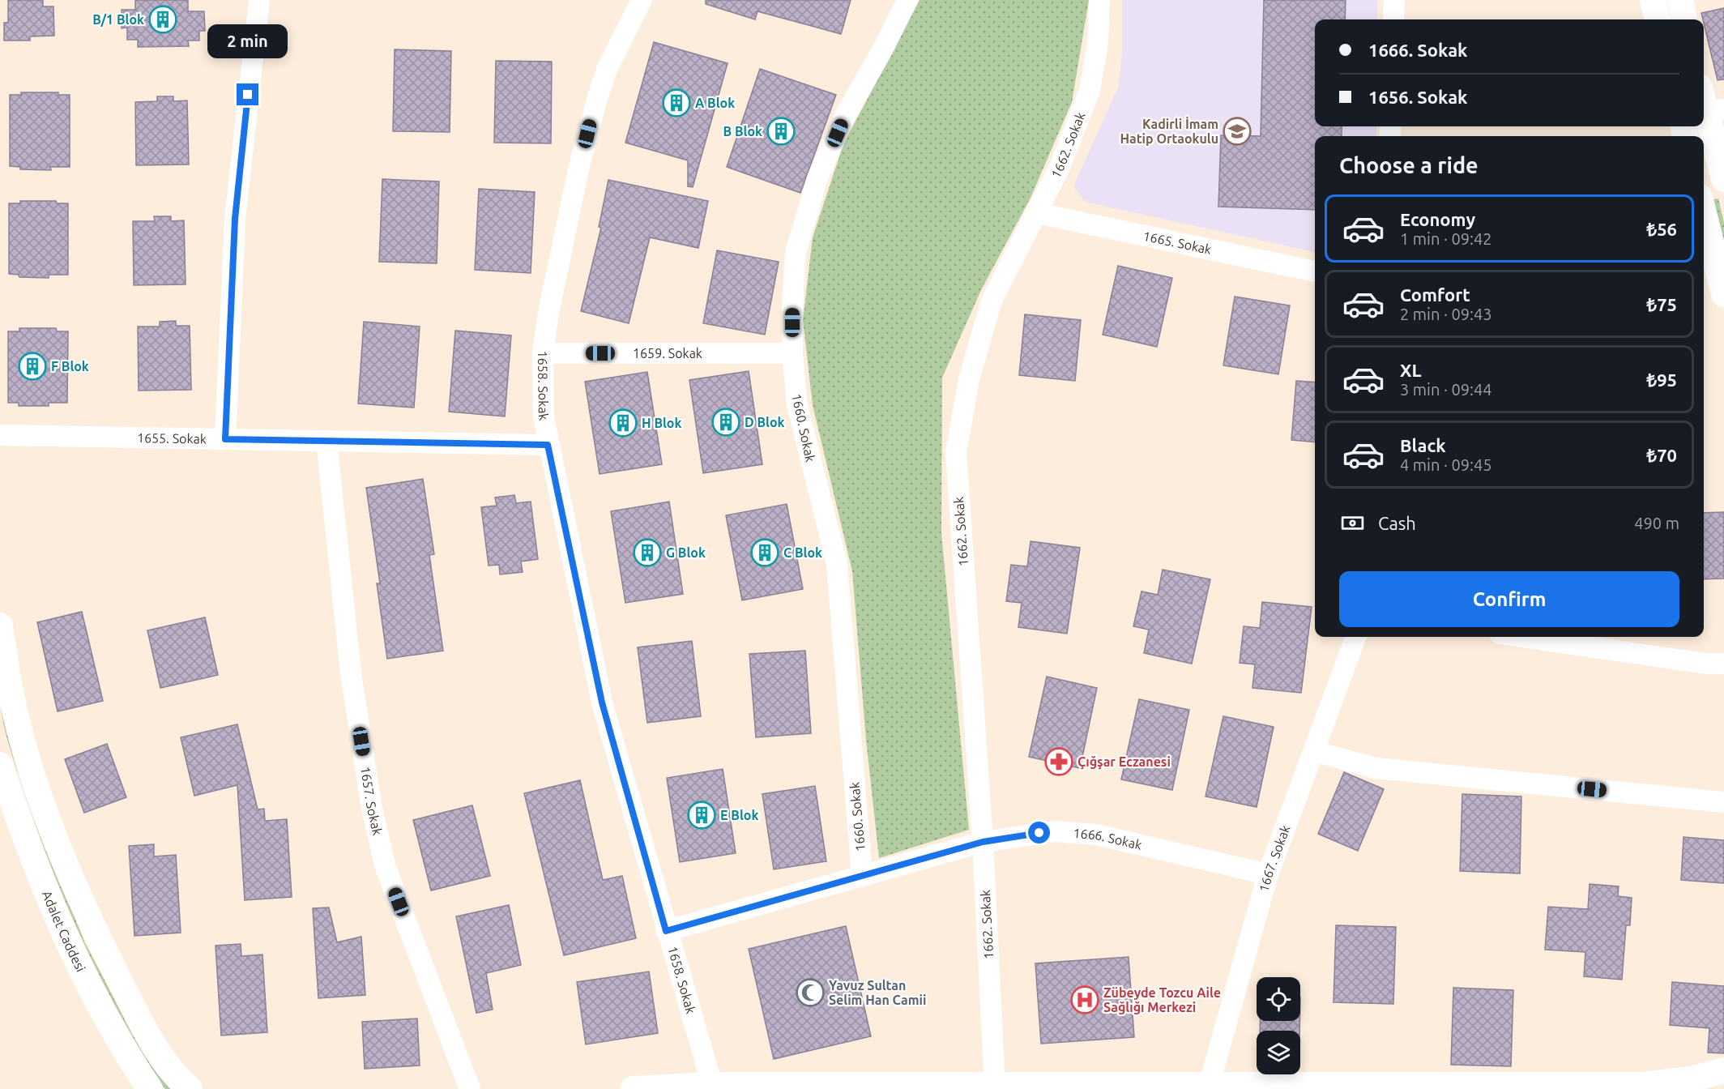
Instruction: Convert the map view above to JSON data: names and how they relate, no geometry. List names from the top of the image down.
{
  "streets": {
    "street": [
      "1662. Sokak",
      "1665. Sokak",
      "1659. Sokak",
      "1658. Sokak",
      "1660. Sokak",
      "1655. Sokak",
      "1657. Sokak",
      "1666. Sokak",
      "1667. Sokak",
      "Adalet Caddesi"
    ]
  },
  "crossings": [
    ["1662. Sokak", "1665. Sokak"],
    ["1662. Sokak", "1666. Sokak"],
    ["1659. Sokak", "1658. Sokak"],
    ["1659. Sokak", "1660. Sokak"],
    ["1658. Sokak", "1655. Sokak"],
    ["1658. Sokak", "1666. Sokak"],
    ["1660. Sokak", "1666. Sokak"],
    ["1655. Sokak", "1657. Sokak"],
    ["1666. Sokak", "1667. Sokak"]
  ],
  "places": {
    "building": [
      "B/1 Blok",
      "A Blok",
      "B Blok",
      "F Blok",
      "D Blok",
      "H Blok",
      "G Blok",
      "C Blok",
      "E Blok"
    ],
    "school or university": ["Kadirli İmam Hatip Ortaokulu"],
    "pharmacy": ["Çığşar Eczanesi"],
    "mosque": ["Yavuz Sultan Selim Han Camii"],
    "hospital": ["Zübeyde Tozcu Aile Sağlığı Merkezi"]
  },
  "page": {
    "banner": ["1666. Sokak", "1656. Sokak"],
    "bubble": "2 min",
    "heading": "Choose a ride",
    "list": [
      {
        "name": "Economy",
        "note": "1 min · 09:42",
        "value": "₺56"
      },
      {
        "name": "Comfort",
        "note": "2 min · 09:43",
        "value": "₺75"
      },
      {
        "name": "XL",
        "note": "3 min · 09:44",
        "value": "₺95"
      },
      {
        "name": "Black",
        "note": "4 min · 09:45",
        "value": "₺70"
      }
    ],
    "pay": ["Cash", "490 m"],
    "buttons": "Confirm"
  }
}
